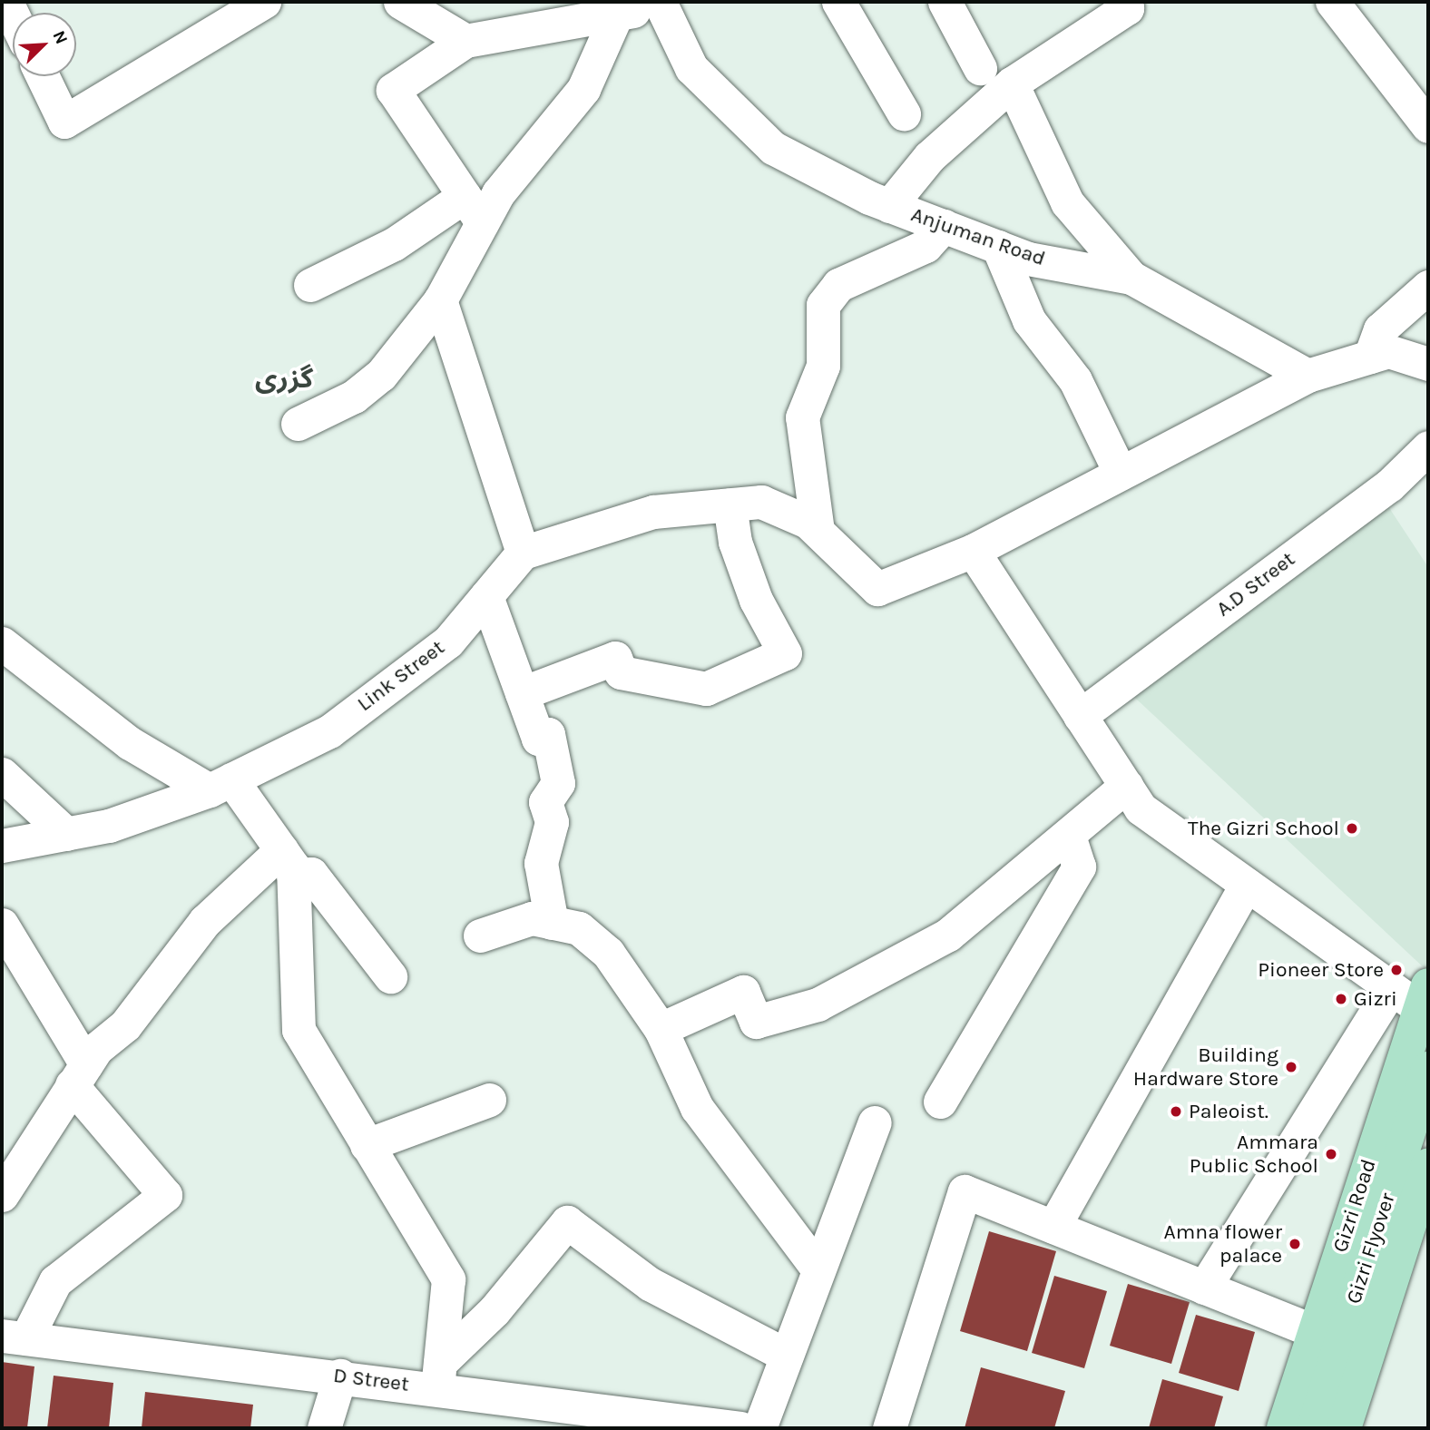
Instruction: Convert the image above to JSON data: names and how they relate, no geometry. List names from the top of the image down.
{
  "streets": {
    "main road": ["Gizri Road", "Gizri Flyover"],
    "street": [
      "Anjuman Road",
      "A.D Street",
      "Link Street",
      "D Street"
    ]
  },
  "districts": ["گزری"],
  "places": [
    "The Gizri School",
    "Pioneer Store",
    "Gizri",
    "Building Hardware Store",
    "Paleoist.",
    "Ammara Public School",
    "Amna flower palace"
  ],
  "north": "top right"
}
